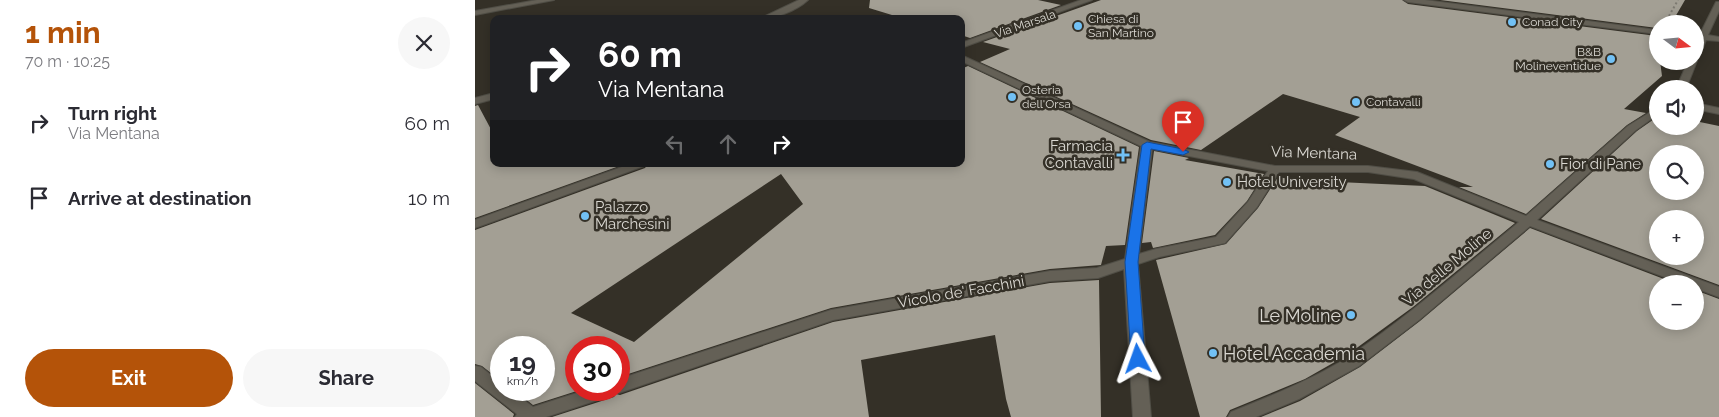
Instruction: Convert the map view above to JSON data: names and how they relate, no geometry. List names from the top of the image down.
{
  "streets": {
    "street": [
      "Via Marsala",
      "Via Mentana",
      "Via delle Moline",
      "Vicolo de' Facchini"
    ]
  },
  "crossings": [
    ["Via Mentana", "Via delle Moline"],
    ["Via Mentana", "Vicolo de' Facchini"]
  ],
  "places": {
    "other": [
      "Conad City",
      "Chiesa di San Martino",
      "B&B Molineventidue",
      "Osteria dell'Orsa",
      "Contavalli",
      "Fior di Pane",
      "Hotel University",
      "Palazzo Marchesini",
      "Le Moline",
      "Hotel Accademia"
    ],
    "health": ["Farmacia Contavalli"]
  },
  "north": "right",
  "page": {
    "heading": ["1 min", "70 m · 10:25"],
    "map_buttons": ["+", "−"],
    "turn": ["60 m", "Via Mentana"],
    "list": [
      {
        "name": "Turn right",
        "note": "Via Mentana",
        "value": "60 m"
      },
      {
        "name": "Arrive at destination",
        "value": "10 m"
      }
    ],
    "speed": "19 km/h",
    "limit": "30",
    "buttons": ["Exit", "Share"]
  }
}
